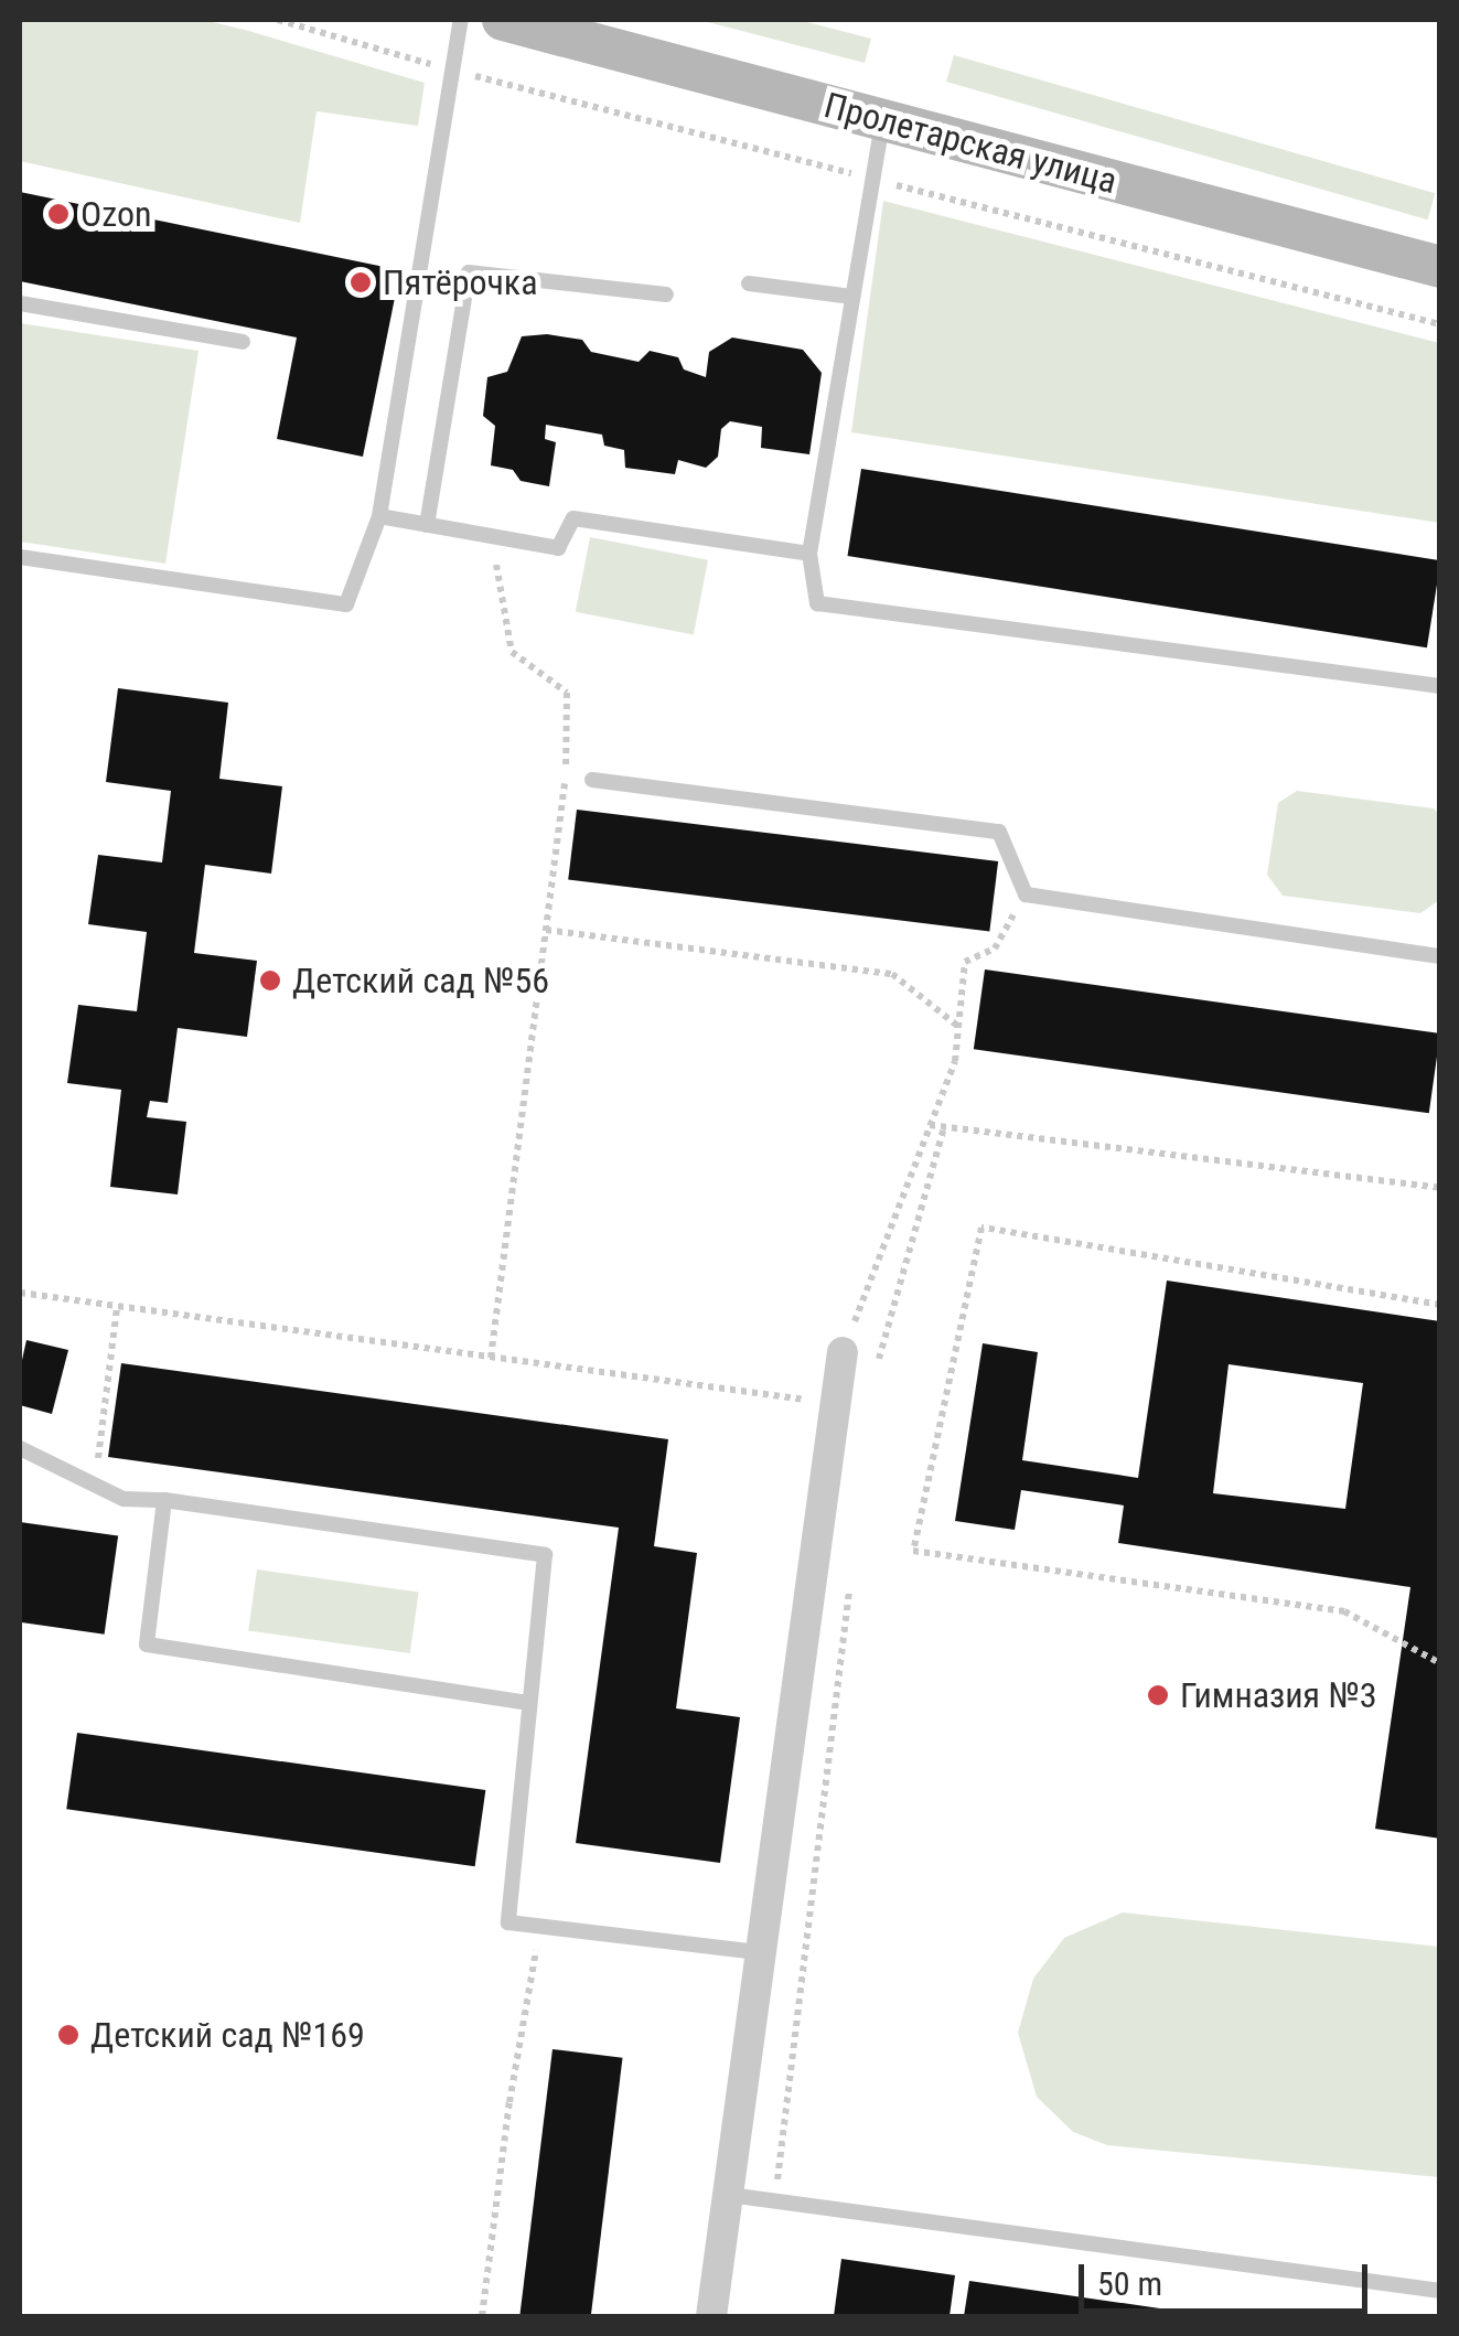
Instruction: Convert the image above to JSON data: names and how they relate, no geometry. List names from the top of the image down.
{
  "streets": {
    "main road": ["Пролетарская улица"]
  },
  "places": [
    "Ozon",
    "Пятёрочка",
    "Детский сад №56",
    "Гимназия №3",
    "Детский сад №169"
  ],
  "scale_bar": "50 m"
}
